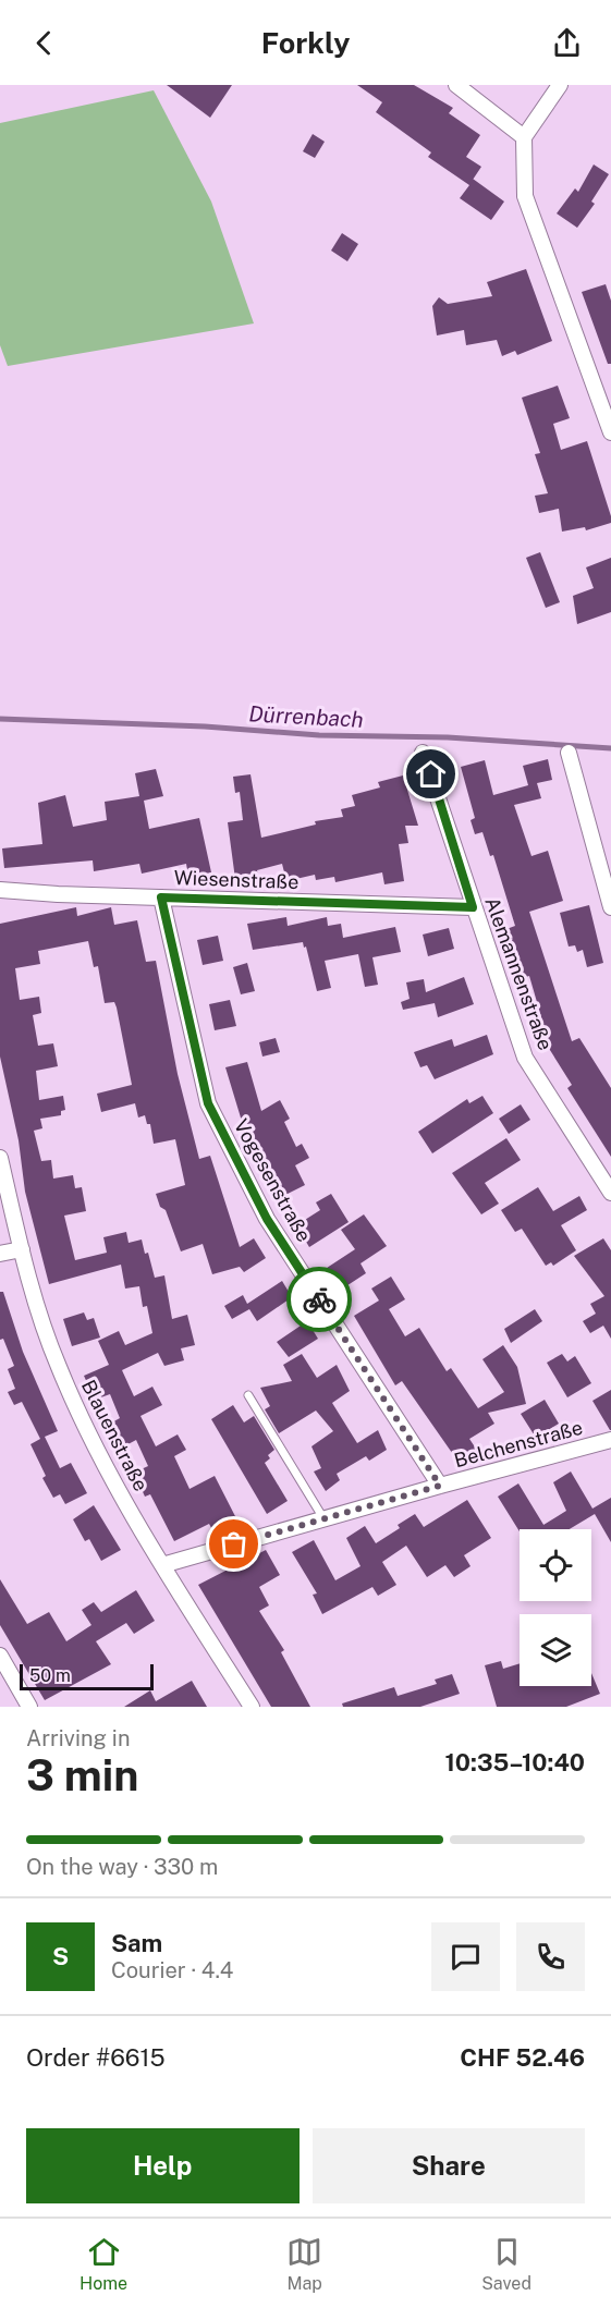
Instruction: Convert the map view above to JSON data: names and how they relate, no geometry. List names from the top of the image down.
{
  "streets": {
    "street": [
      "Wiesenstraße",
      "Alemannenstraße",
      "Vogesenstraße",
      "Blauenstraße",
      "Belchenstraße"
    ]
  },
  "crossings": [
    ["Wiesenstraße", "Alemannenstraße"],
    ["Wiesenstraße", "Vogesenstraße"],
    ["Vogesenstraße", "Belchenstraße"],
    ["Blauenstraße", "Belchenstraße"]
  ],
  "water": ["Dürrenbach"],
  "scale_bar": "50 m",
  "page": {
    "header": "Forkly",
    "scale": "50 m",
    "heading": ["3 min", "Arriving in", "10:35–10:40"],
    "panel": [
      "Sam",
      "Courier · 4.4",
      "Order #6615",
      "CHF 52.46"
    ],
    "bar": "On the way · 330 m",
    "round": "S",
    "buttons": ["Help", "Share"],
    "tabs": ["Home", "Map", "Saved"]
  }
}
